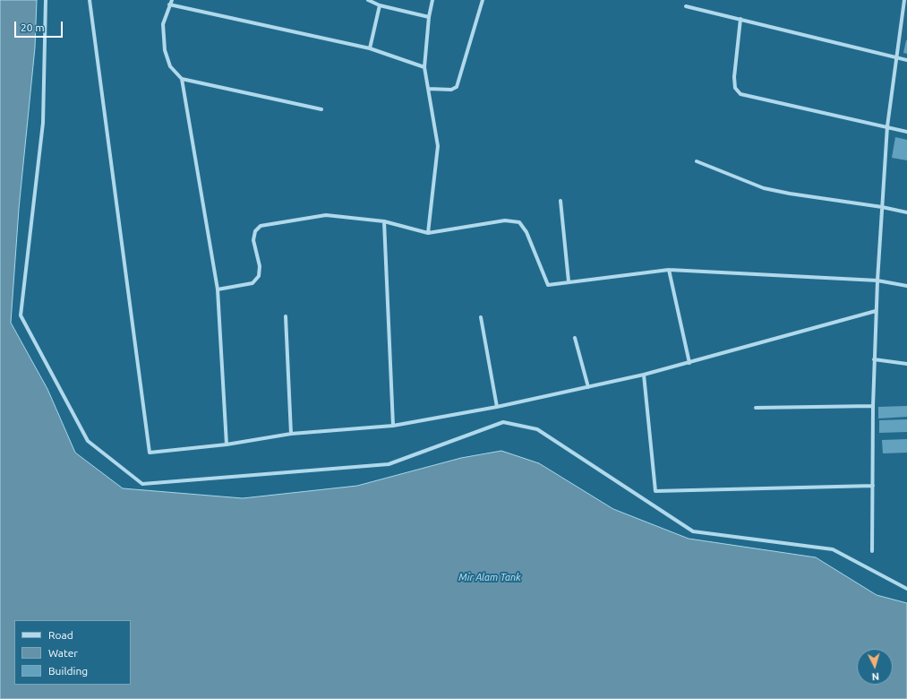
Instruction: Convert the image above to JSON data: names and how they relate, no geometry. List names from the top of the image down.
{
  "water": ["Mir Alam Tank"],
  "legend": ["Road", "Water", "Building"],
  "scale_bar": "20 m",
  "north": "bottom"
}
